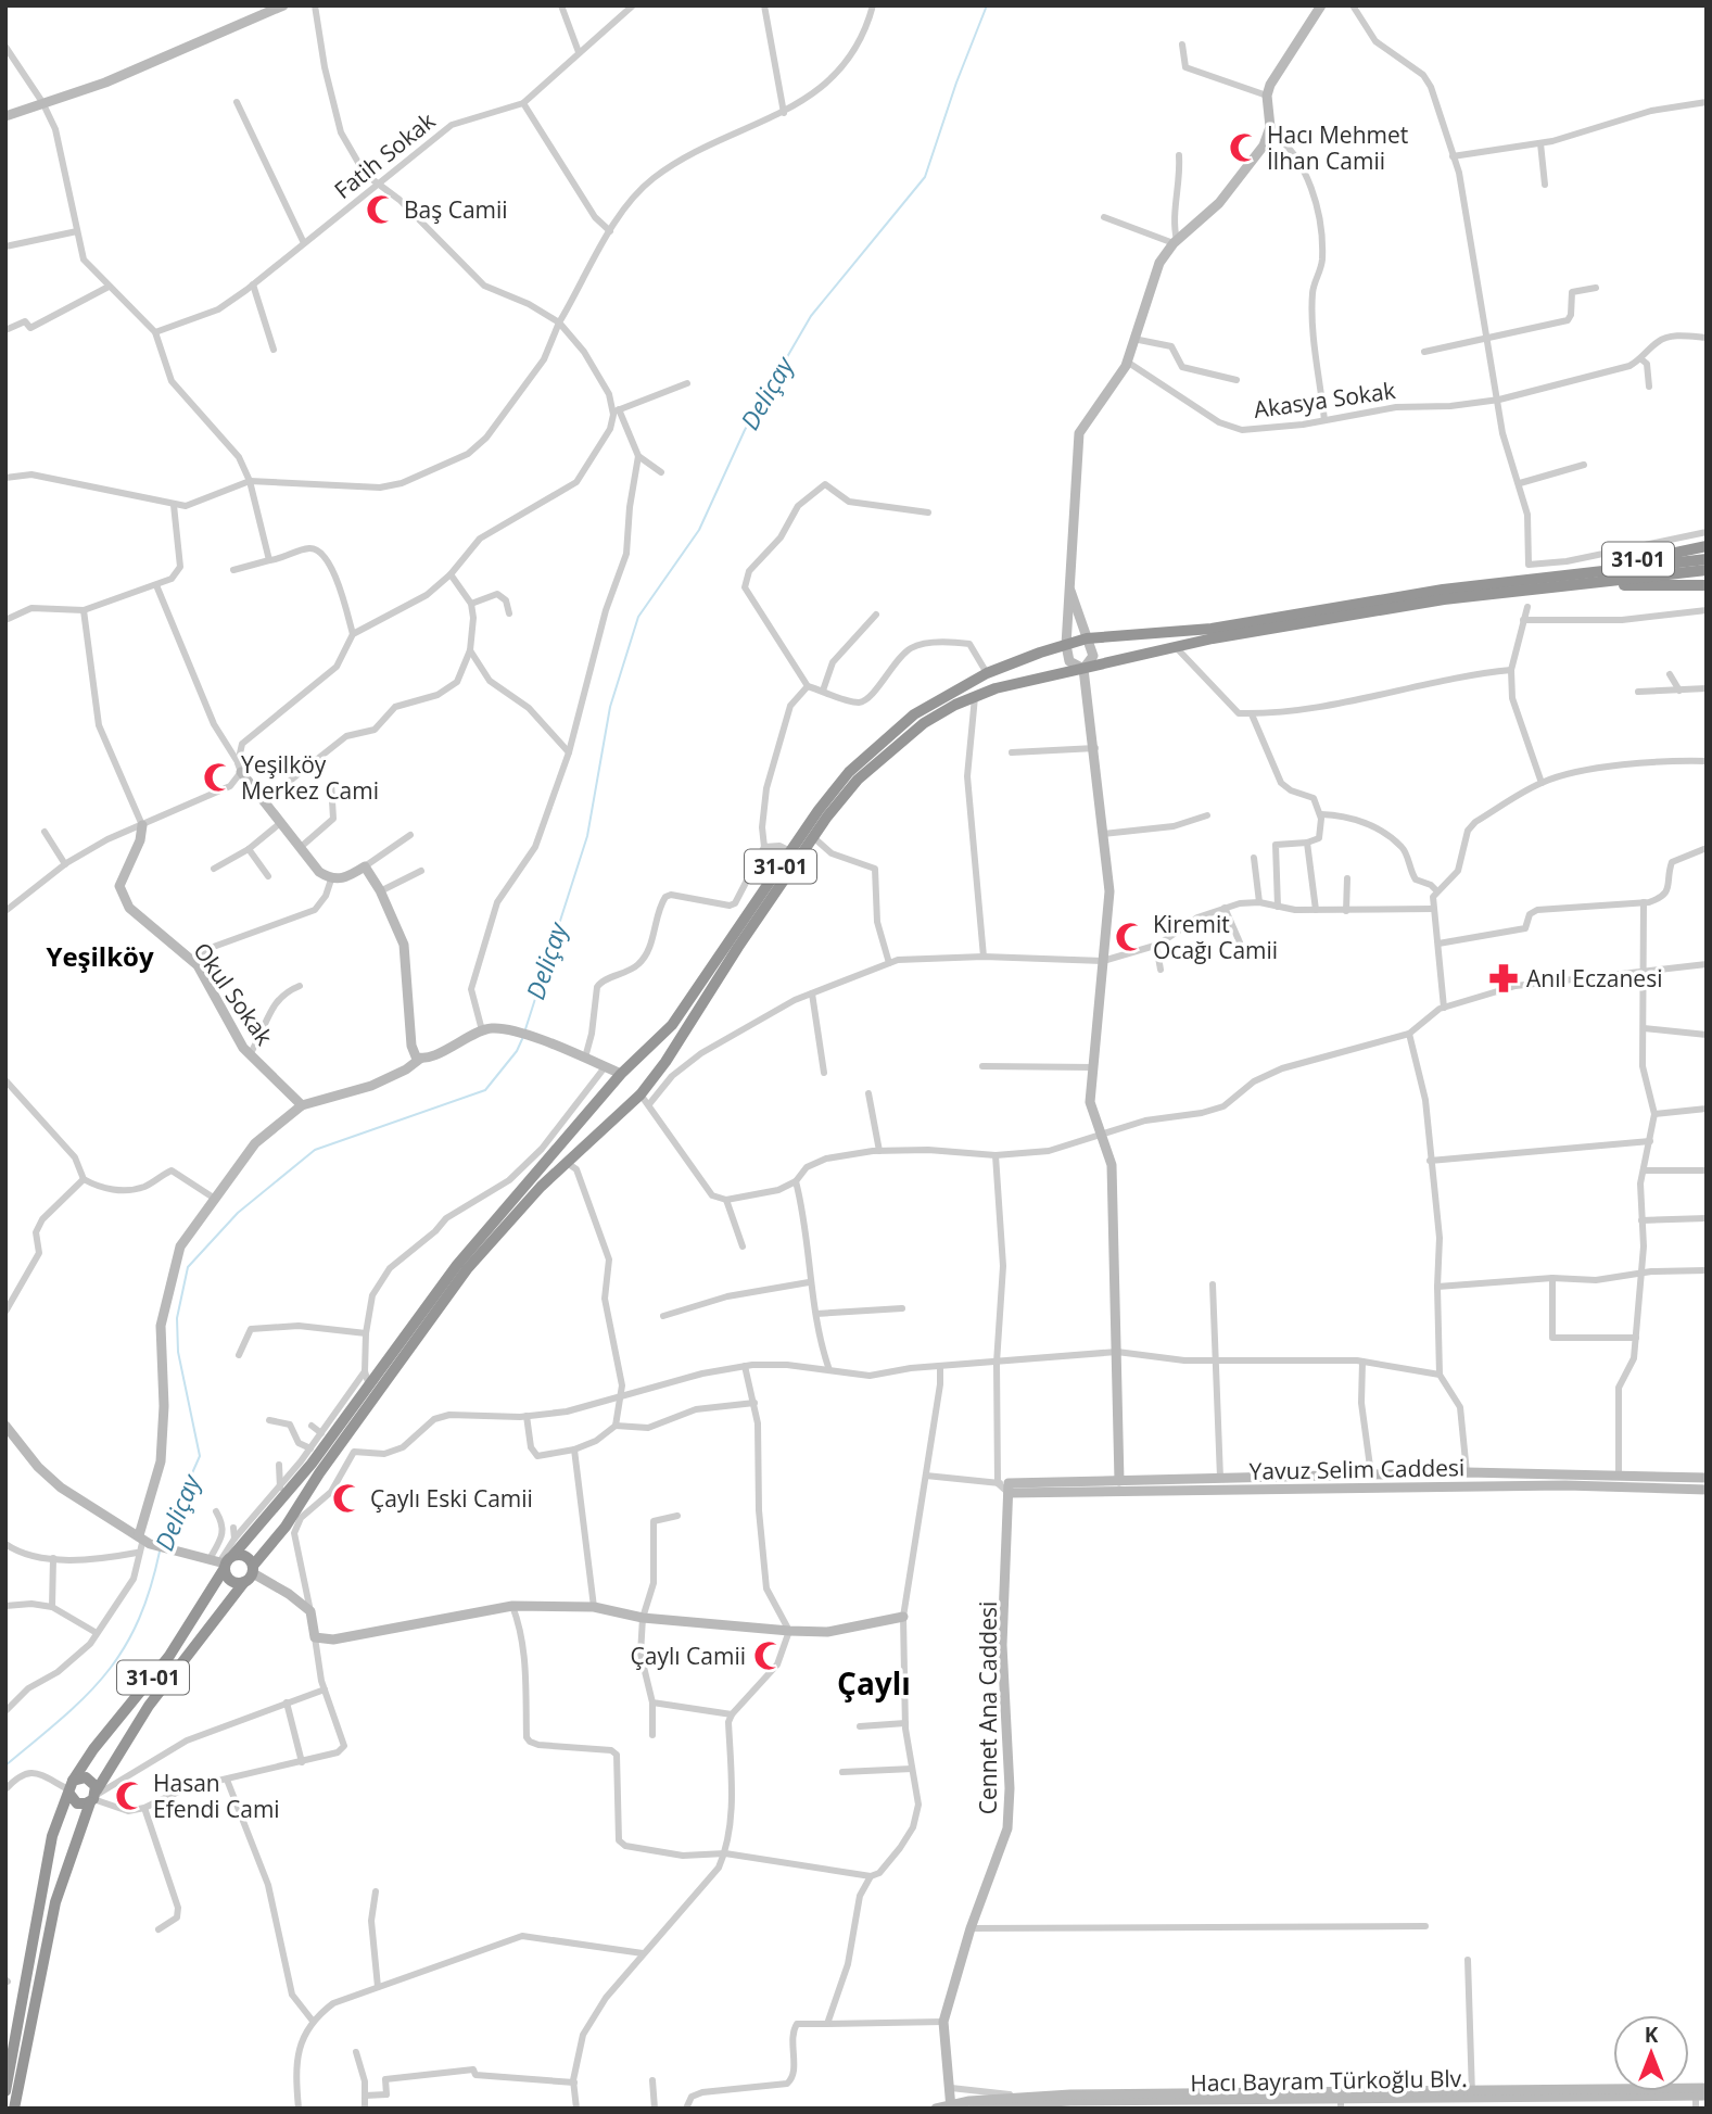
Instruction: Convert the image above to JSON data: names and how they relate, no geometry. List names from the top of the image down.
{
  "streets": {
    "highway": ["31-01"],
    "street": [
      "Fatih Sokak",
      "Akasya Sokak",
      "Okul Sokak",
      "Yavuz Selim Caddesi",
      "Cennet Ana Caddesi",
      "Hacı Bayram Türkoğlu Blv."
    ]
  },
  "crossings": [
    ["Yavuz Selim Caddesi", "Cennet Ana Caddesi"],
    ["Cennet Ana Caddesi", "Hacı Bayram Türkoğlu Blv."]
  ],
  "districts": ["Yeşilköy", "Çaylı"],
  "water": ["Deliçay"],
  "places": {
    "mosque": [
      "Hacı Mehmet İlhan Camii",
      "Baş Camii",
      "Yeşilköy Merkez Cami",
      "Kiremit Ocağı Camii",
      "Çaylı Eski Camii",
      "Çaylı Camii",
      "Hasan Efendi Cami"
    ],
    "pharmacy": ["Anıl Eczanesi"]
  },
  "north": "top"
}
